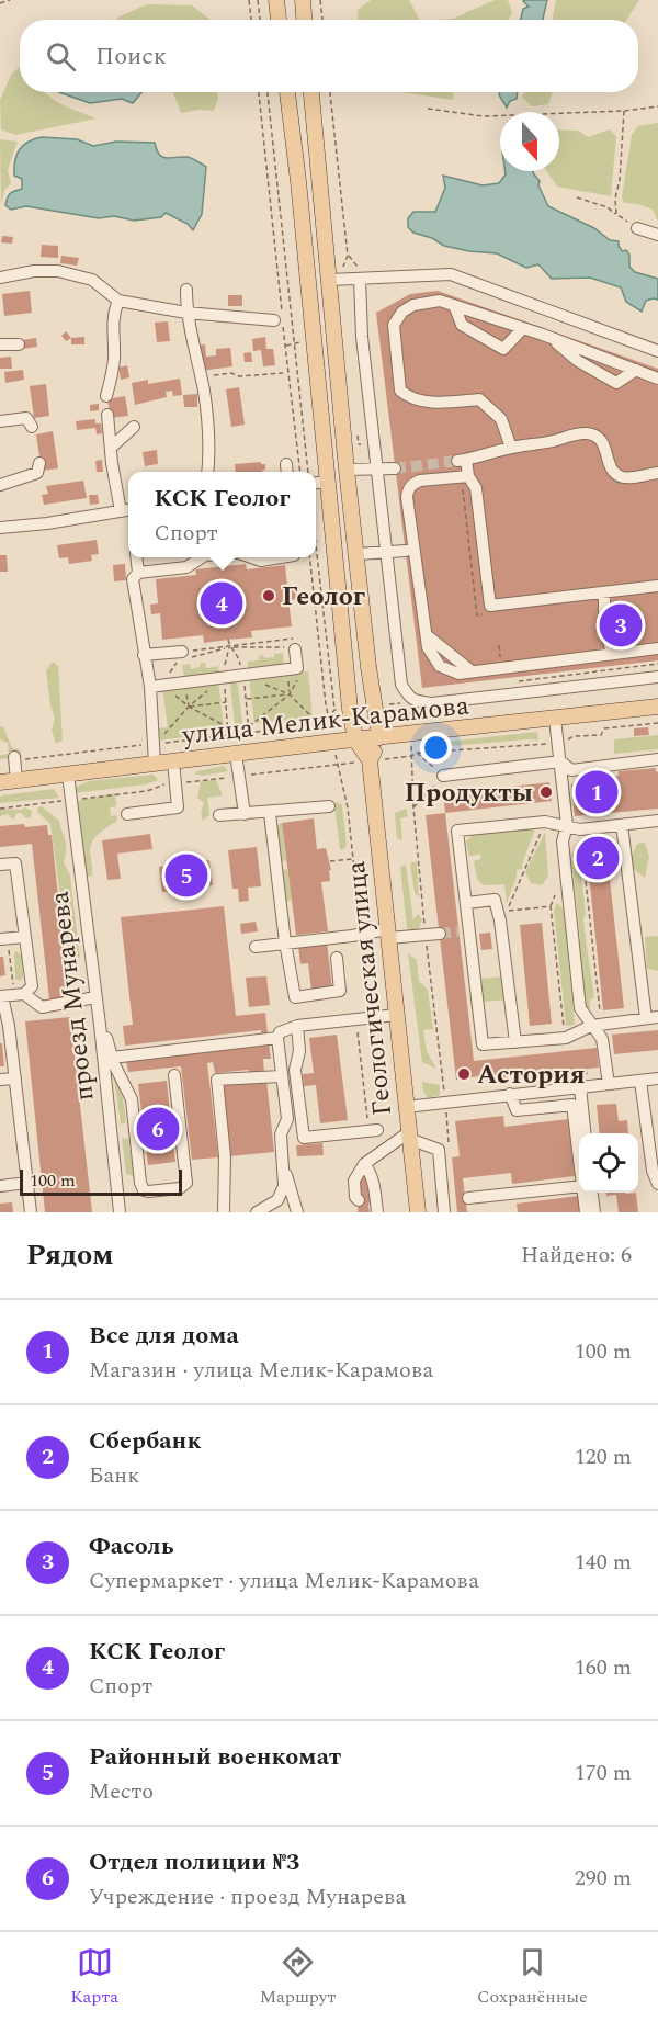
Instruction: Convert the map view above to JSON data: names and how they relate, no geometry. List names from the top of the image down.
{
  "streets": {
    "main road": ["улица Мелик-Карамова", "Геологическая улица"],
    "street": ["проезд Мунарева"]
  },
  "crossings": [
    ["улица Мелик-Карамова", "Геологическая улица"],
    ["улица Мелик-Карамова", "проезд Мунарева"]
  ],
  "places": ["Геолог", "Продукты", "Астория"],
  "scale_bar": "100 m",
  "north": "bottom",
  "page": {
    "search": "Поиск",
    "popup": ["КСК Геолог", "Спорт"],
    "pins": [
      "4",
      "3",
      "1",
      "2",
      "5",
      "6"
    ],
    "scale": "100 m",
    "heading": ["Рядом", "Найдено: 6"],
    "list": [
      {
        "mark": "1",
        "name": "Все для дома",
        "note": "Магазин · улица Мелик-Карамова",
        "value": "100 m"
      },
      {
        "mark": "2",
        "name": "Сбербанк",
        "note": "Банк",
        "value": "120 m"
      },
      {
        "mark": "3",
        "name": "Фасоль",
        "note": "Супермаркет · улица Мелик-Карамова",
        "value": "140 m"
      },
      {
        "mark": "4",
        "name": "КСК Геолог",
        "note": "Спорт",
        "value": "160 m"
      },
      {
        "mark": "5",
        "name": "Районный военкомат",
        "note": "Место",
        "value": "170 m"
      },
      {
        "mark": "6",
        "name": "Отдел полиции №3",
        "note": "Учреждение · проезд Мунарева",
        "value": "290 m"
      }
    ],
    "nav": ["Карта", "Маршрут", "Сохранённые"]
  }
}
